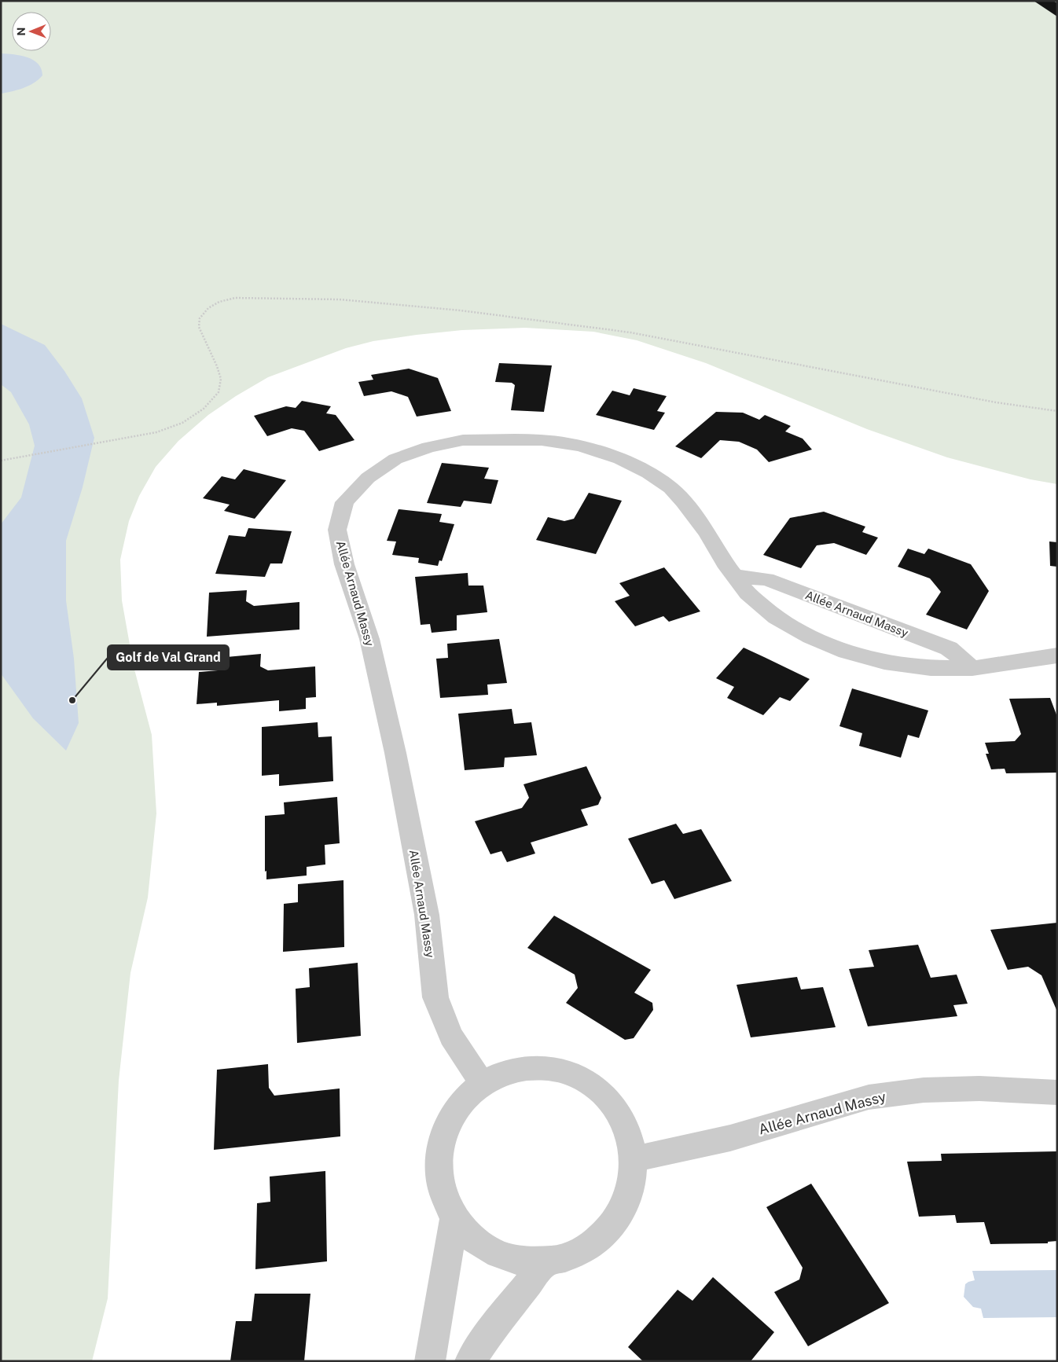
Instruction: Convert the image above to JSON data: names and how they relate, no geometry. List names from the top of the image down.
{
  "streets": {
    "street": ["Allée Arnaud Massy"]
  },
  "places": ["Golf de Val Grand"],
  "north": "left"
}
